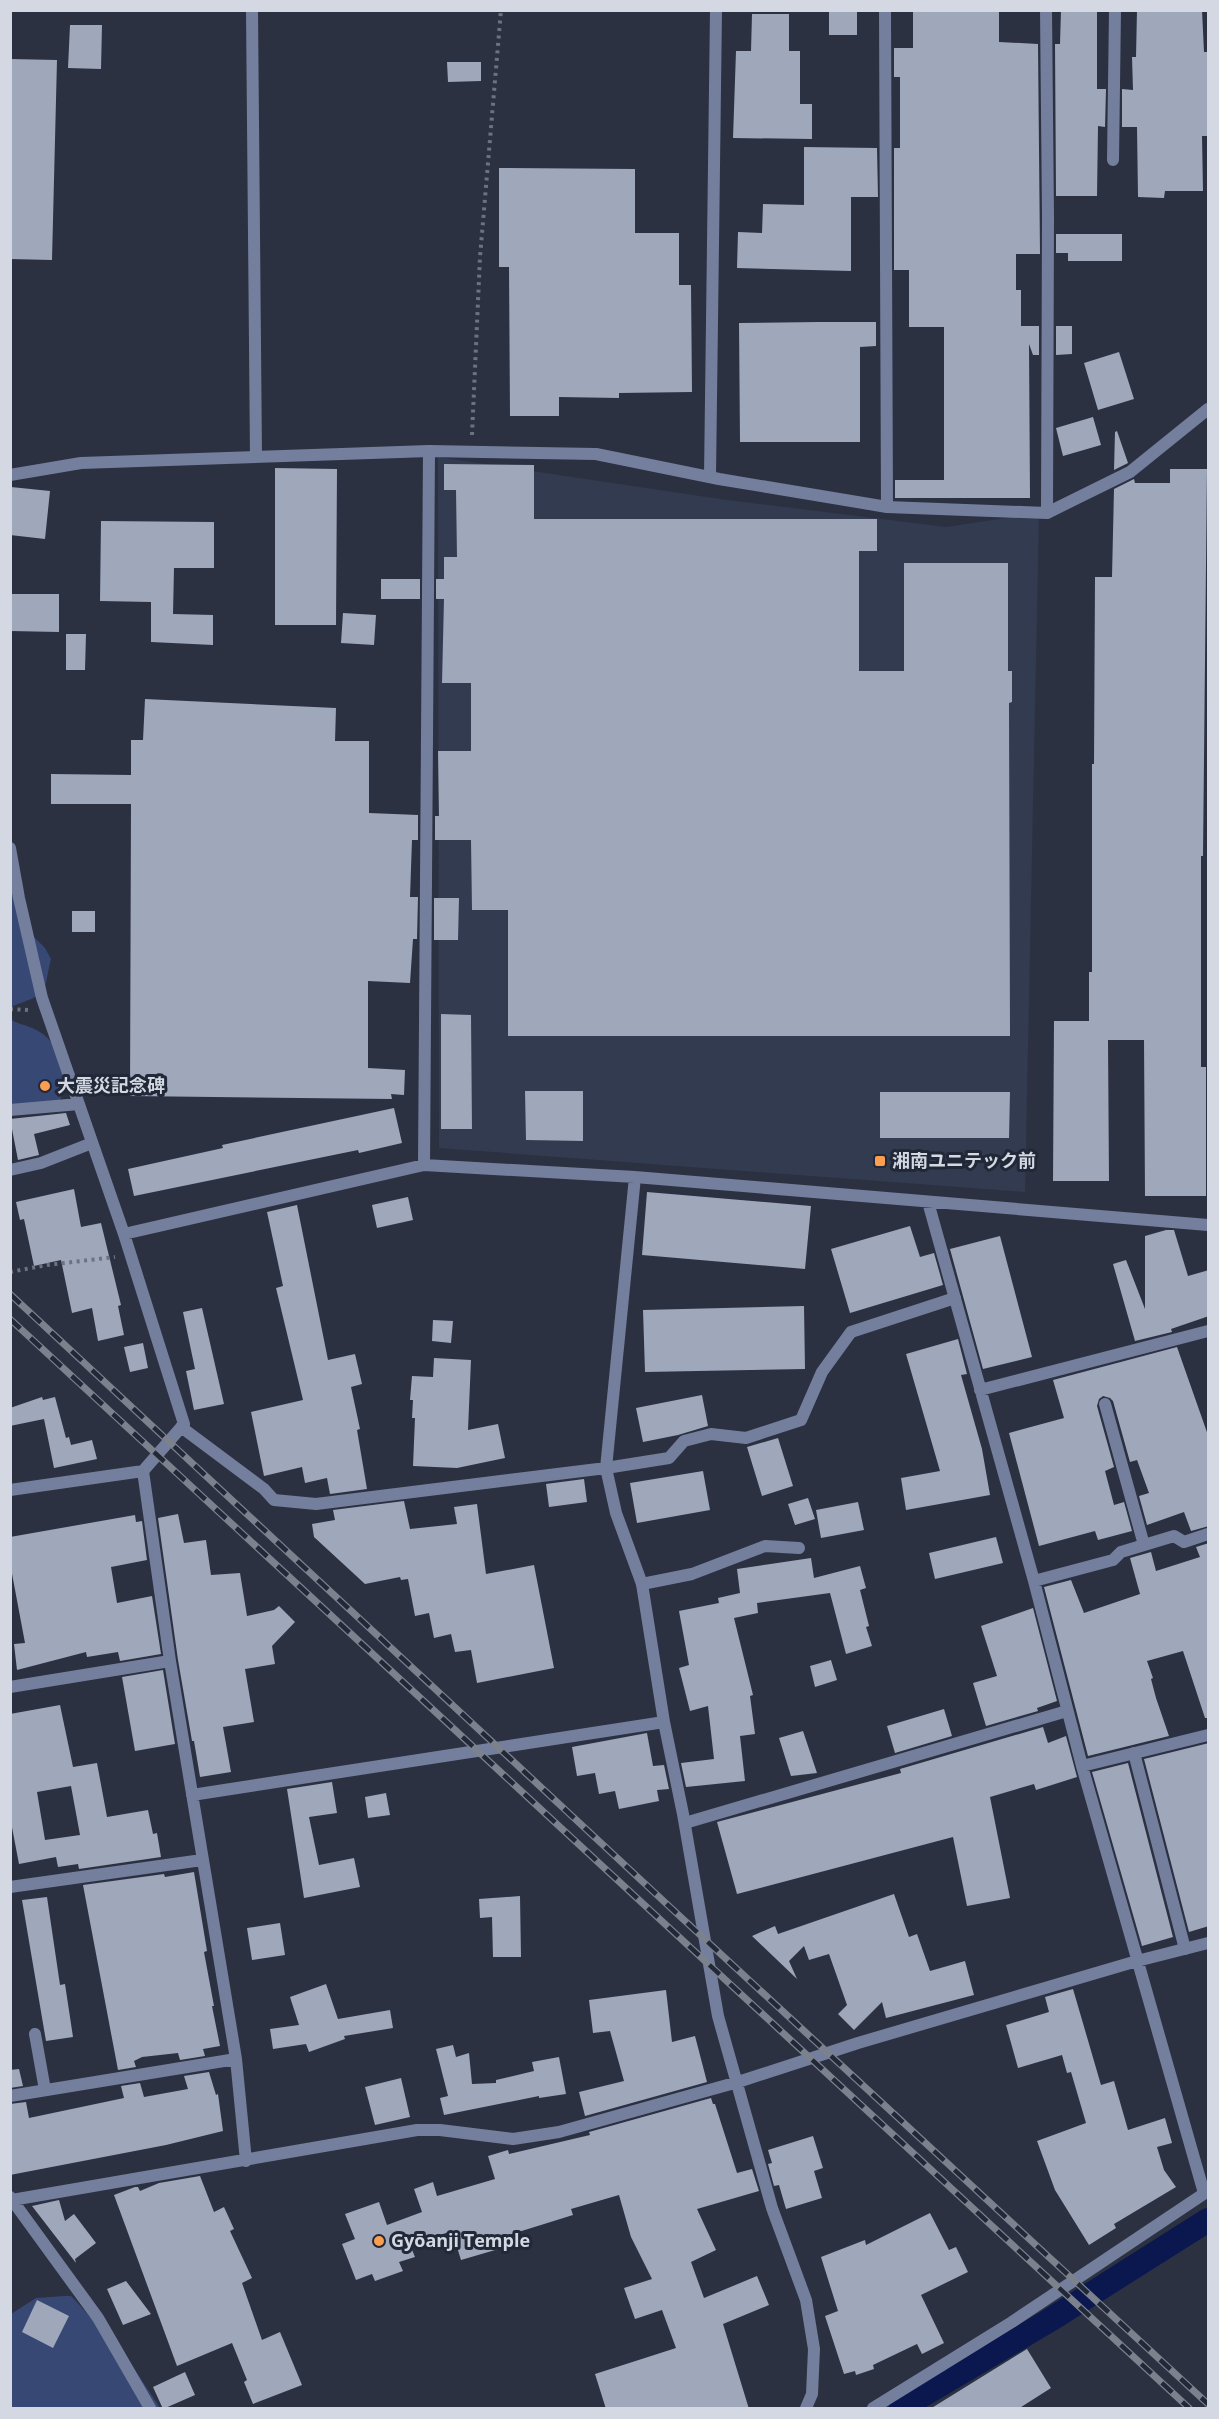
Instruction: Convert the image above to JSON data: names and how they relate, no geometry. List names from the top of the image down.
{
  "places": {
    "other": ["大震災記念碑", "Gyōanji Temple"],
    "transit": ["湘南ユニテック前"]
  }
}
